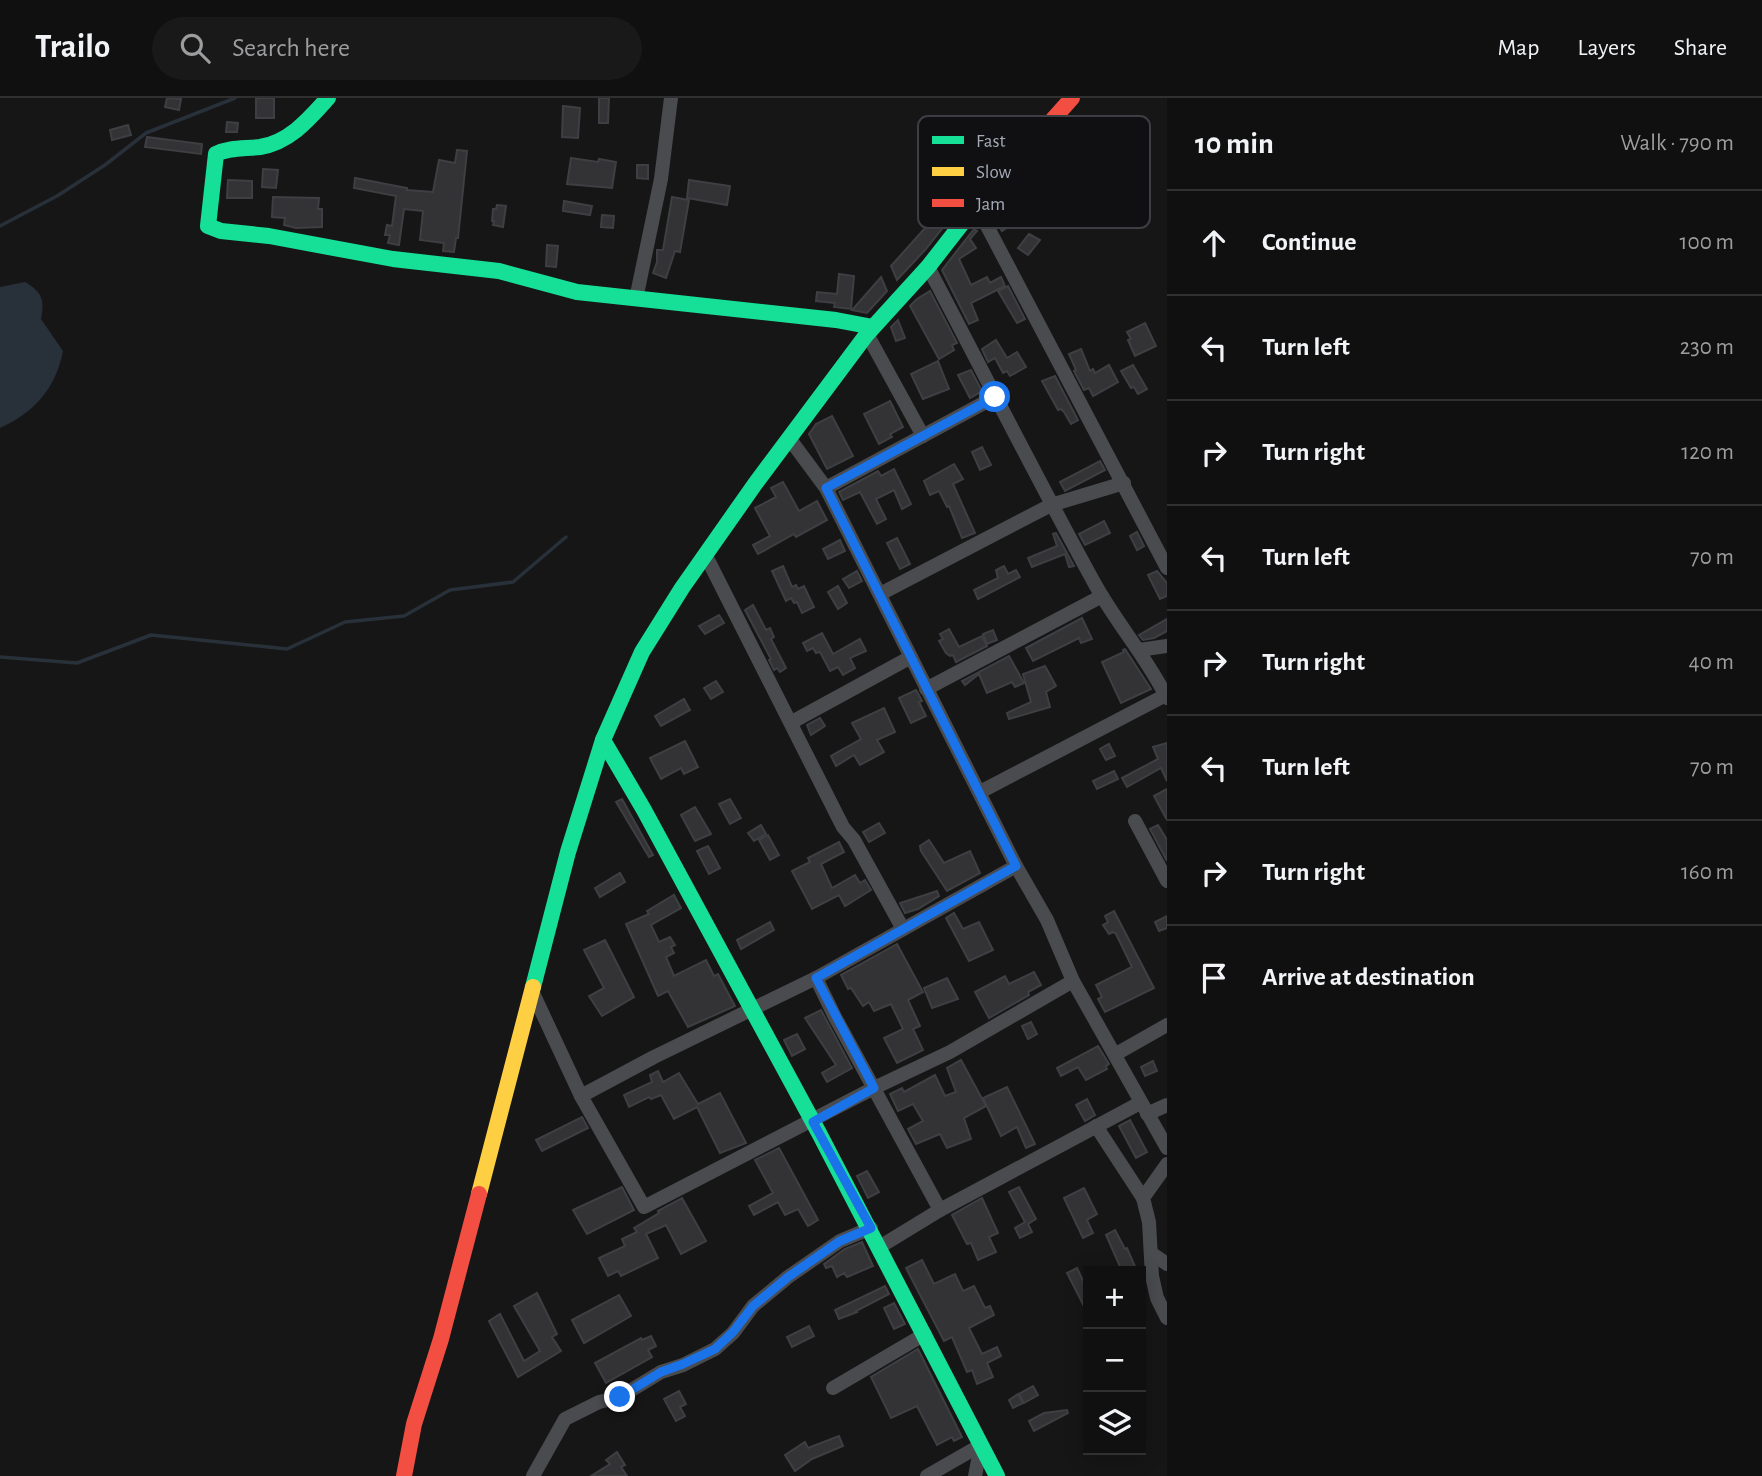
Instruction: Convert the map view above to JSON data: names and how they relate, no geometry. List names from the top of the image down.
{
  "legend": ["Fast", "Slow", "Jam"],
  "page": {
    "header": "Trailo",
    "search": "Search here",
    "nav": ["Map", "Layers", "Share"],
    "heading": ["10 min", "Walk · 790 m"],
    "list": [
      ["Continue", "100 m"],
      ["Turn left", "230 m"],
      ["Turn right", "120 m"],
      ["Turn left", "70 m"],
      ["Turn right", "40 m"],
      ["Turn left", "70 m"],
      ["Turn right", "160 m"],
      "Arrive at destination"
    ],
    "map_buttons": ["+", "−"]
  }
}
